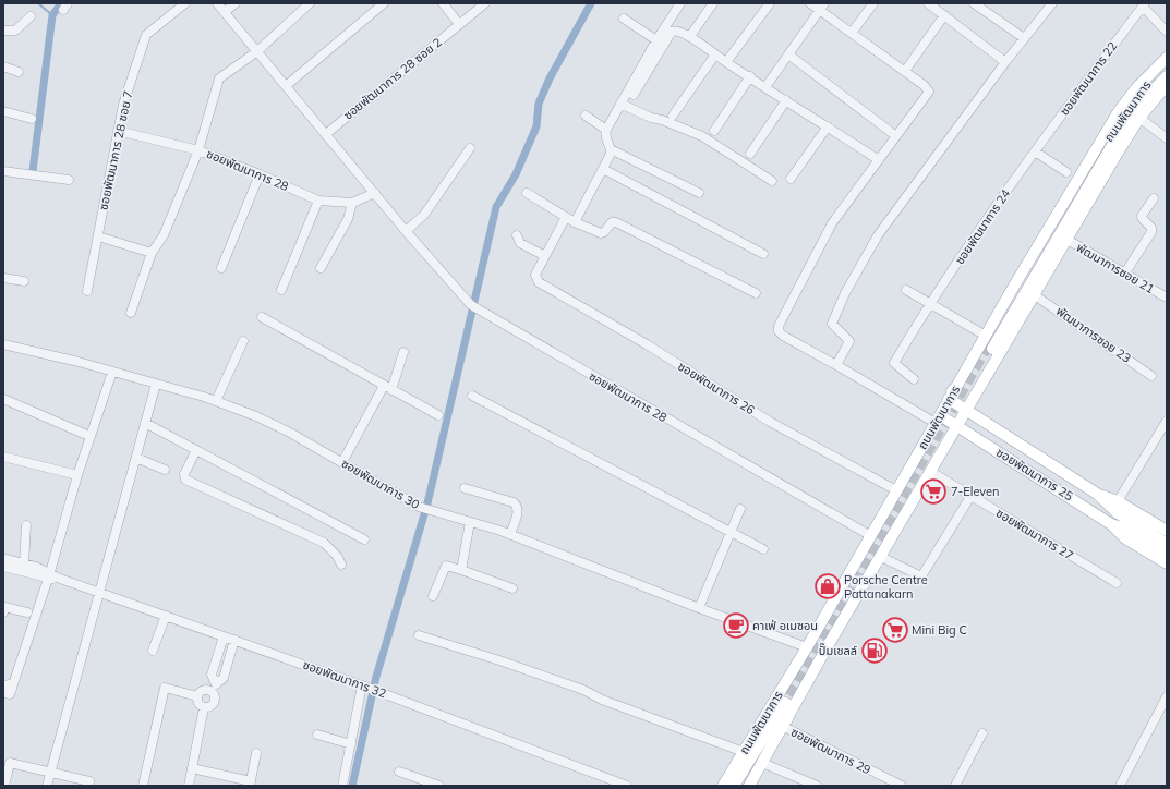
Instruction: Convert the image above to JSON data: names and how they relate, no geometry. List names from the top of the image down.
{
  "streets": {
    "main road": ["ถนนพัฒนาการ", "ซอยพัฒนาการ 25"],
    "street": [
      "ซอยพัฒนาการ 28 ซอย 2",
      "ซอยพัฒนาการ 22",
      "ซอยพัฒนาการ 28 ซอย 7",
      "ซอยพัฒนาการ 28",
      "ซอยพัฒนาการ 24",
      "พัฒนาการซอย 21",
      "พัฒนาการซอย 23",
      "ซอยพัฒนาการ 26",
      "ซอยพัฒนาการ 30",
      "ซอยพัฒนาการ 27",
      "ซอยพัฒนาการ 32",
      "ซอยพัฒนาการ 29"
    ]
  },
  "crossings": [
    ["ซอยพัฒนาการ 28 ซอย 2", "ซอยพัฒนาการ 28"],
    ["ซอยพัฒนาการ 22", "ซอยพัฒนาการ 24"],
    ["ถนนพัฒนาการ", "ซอยพัฒนาการ 28"],
    ["ถนนพัฒนาการ", "พัฒนาการซอย 21"],
    ["ถนนพัฒนาการ", "พัฒนาการซอย 23"],
    ["ถนนพัฒนาการ", "ซอยพัฒนาการ 26"],
    ["ถนนพัฒนาการ", "ซอยพัฒนาการ 25"],
    ["ถนนพัฒนาการ", "ซอยพัฒนาการ 30"],
    ["ถนนพัฒนาการ", "ซอยพัฒนาการ 27"],
    ["ถนนพัฒนาการ", "ซอยพัฒนาการ 29"],
    ["ซอยพัฒนาการ 28 ซอย 7", "ซอยพัฒนาการ 28"]
  ],
  "places": {
    "supermarket": ["7-Eleven", "Mini Big C"],
    "shop": ["Porsche Centre Pattanakarn"],
    "cafe": ["คาเฟ่ อเมซอน"],
    "fuel station": ["ปั๊มเชลล์"]
  }
}
